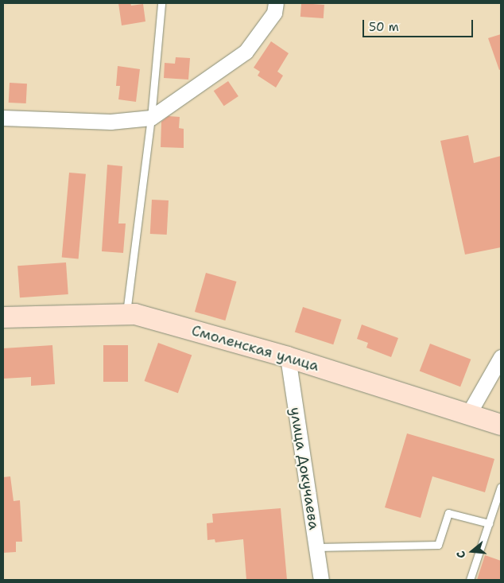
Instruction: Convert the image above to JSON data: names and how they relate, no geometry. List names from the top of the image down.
{
  "streets": {
    "main road": ["Смоленская улица"],
    "street": ["улица Докучаева"]
  },
  "crossings": [
    ["Смоленская улица", "улица Докучаева"]
  ],
  "scale_bar": "50 m",
  "north": "left"
}
